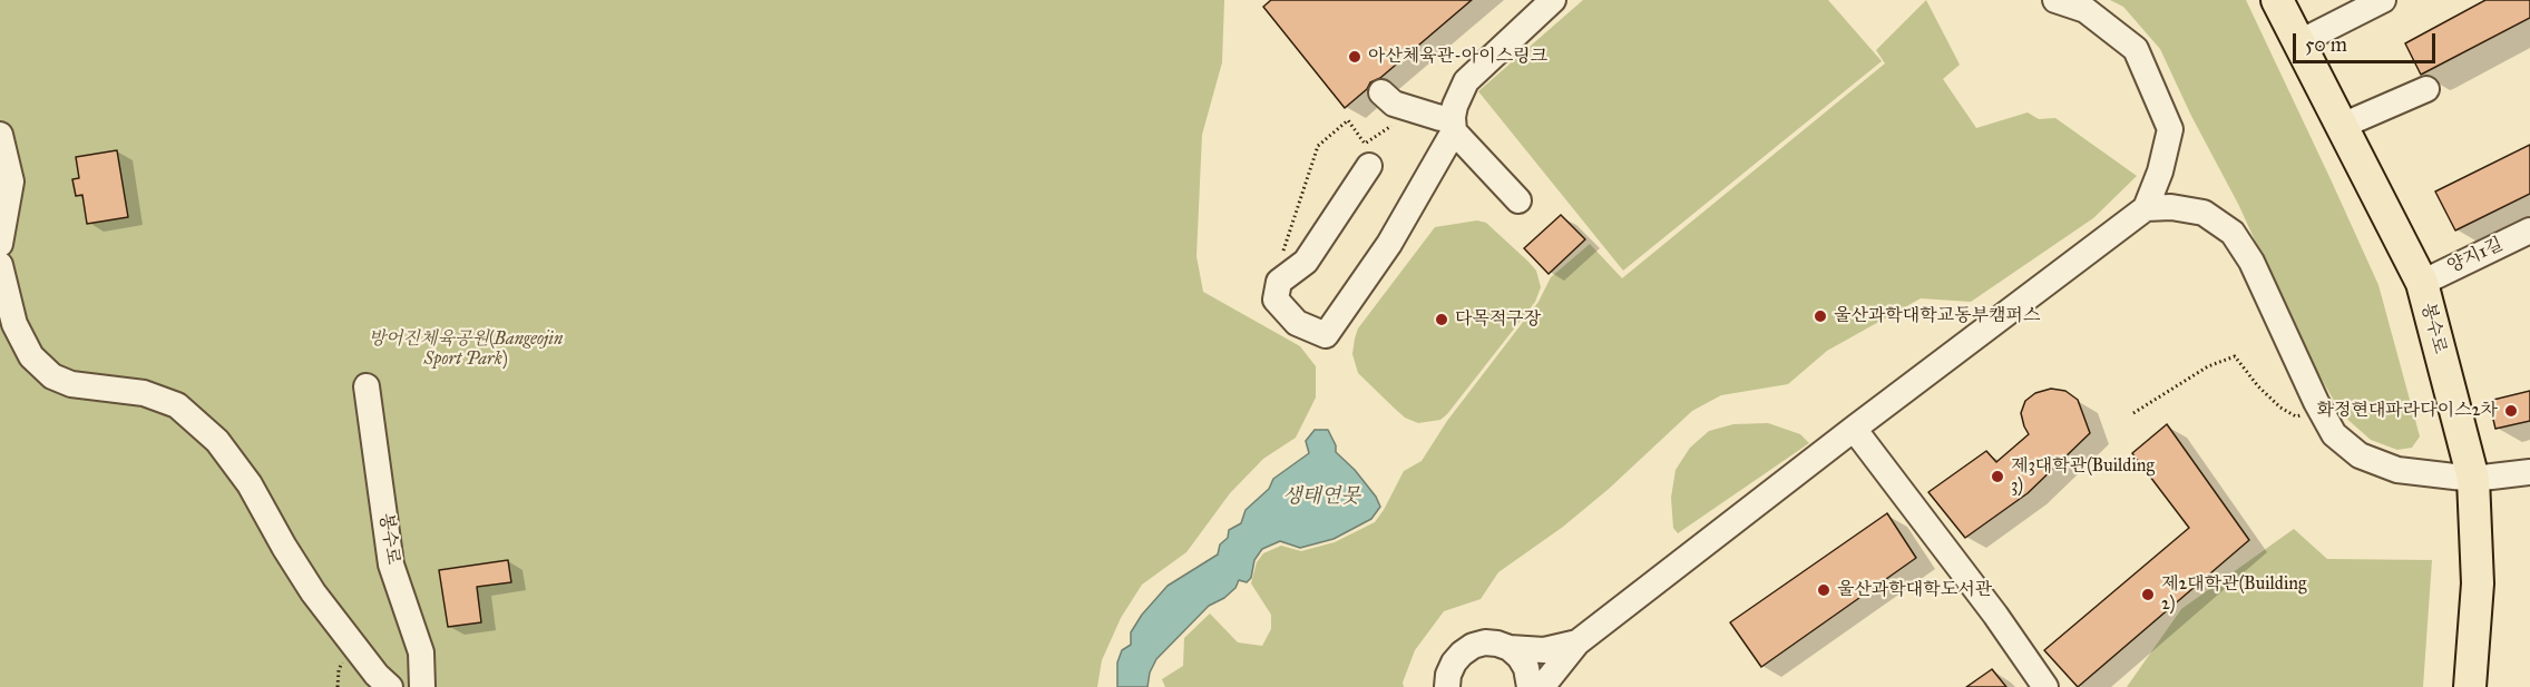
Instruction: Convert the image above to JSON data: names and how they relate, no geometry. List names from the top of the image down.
{
  "streets": {
    "main road": ["봉수로"],
    "street": ["양지1길"]
  },
  "crossings": [
    ["양지1길", "봉수로"]
  ],
  "water": ["생태연못"],
  "parks": ["방어진체육공원(Bangeojin Sport Park)"],
  "places": [
    "아산체육관-아이스링크",
    "울산과학대학교동부캠퍼스",
    "다목적구장",
    "화정현대파라다이스2차",
    "제3대학관(Building 3)",
    "울산과학대학도서관",
    "제2대학관(Building 2)"
  ],
  "scale_bar": "50 m"
}
